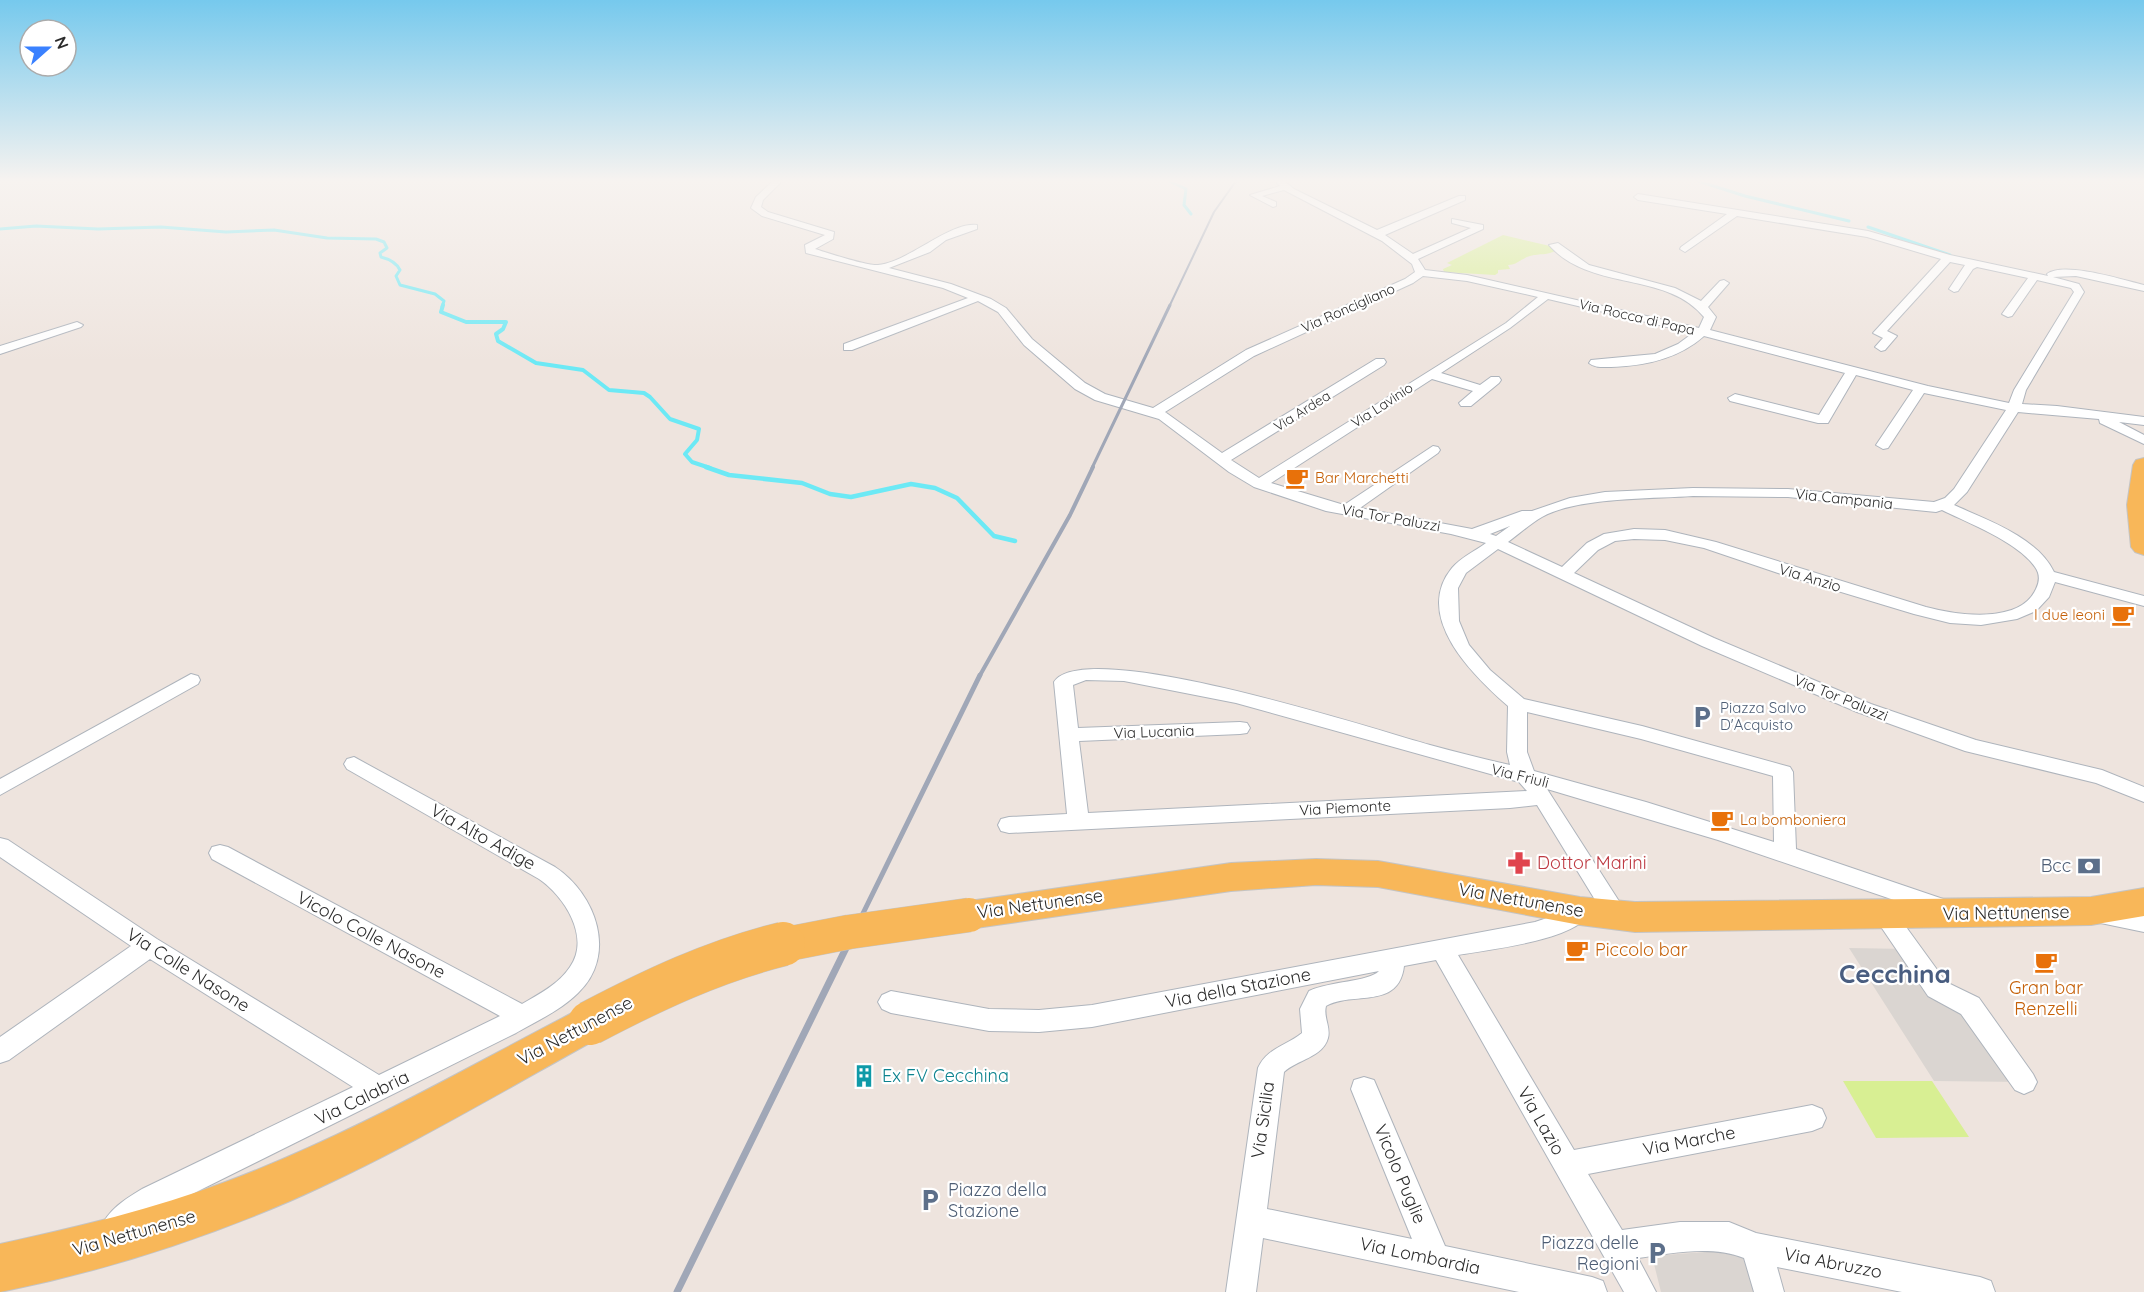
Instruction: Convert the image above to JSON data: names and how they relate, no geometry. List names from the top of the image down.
{
  "streets": {
    "main road": ["Via Nettunense"],
    "street": [
      "Via Roncigliano",
      "Via Rocca di Papa",
      "Via Lavinio",
      "Via Ardea",
      "Via Campania",
      "Via Tor Paluzzi",
      "Via Anzio",
      "Via Lucania",
      "Via Friuli",
      "Via Piemonte",
      "Via Alto Adige",
      "Vicolo Colle Nasone",
      "Via Colle Nasone",
      "Via della Stazione",
      "Via Calabria",
      "Via Sicilia",
      "Via Lazio",
      "Via Marche",
      "Vicolo Puglie",
      "Via Lombardia",
      "Via Abruzzo"
    ]
  },
  "crossings": [
    ["Via Roncigliano", "Via Rocca di Papa"],
    ["Via Roncigliano", "Via Tor Paluzzi"],
    ["Via Rocca di Papa", "Via Lavinio"],
    ["Via Lavinio", "Via Tor Paluzzi"],
    ["Via Ardea", "Via Tor Paluzzi"],
    ["Via Campania", "Via Tor Paluzzi"],
    ["Via Tor Paluzzi", "Via Anzio"],
    ["Via Lucania", "Via Friuli"],
    ["Via Friuli", "Via Nettunense"],
    ["Via Alto Adige", "Via Calabria"],
    ["Via Nettunense", "Via della Stazione"],
    ["Via Nettunense", "Via Calabria"],
    ["Vicolo Colle Nasone", "Via Calabria"],
    ["Via Colle Nasone", "Via Calabria"],
    ["Via della Stazione", "Via Sicilia"],
    ["Via della Stazione", "Via Lazio"],
    ["Via Sicilia", "Via Lombardia"],
    ["Via Lazio", "Via Marche"],
    ["Vicolo Puglie", "Via Lombardia"]
  ],
  "districts": ["Cecchina"],
  "places": {
    "cafe": [
      "Bar Marchetti",
      "I due leoni",
      "La bomboniera",
      "Piccolo bar",
      "Gran bar Renzelli"
    ],
    "parking": ["Piazza Salvo D'Acquisto", "Piazza della Stazione", "Piazza delle Regioni"],
    "pharmacy": ["Dottor Marini"],
    "bank": ["Bcc"],
    "building": ["Ex FV Cecchina"]
  },
  "north": "right"
}
